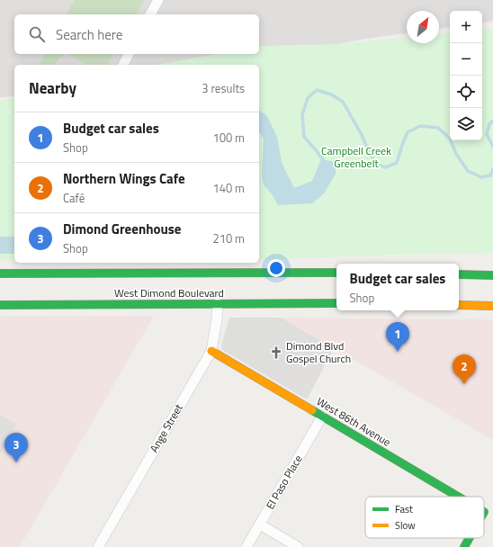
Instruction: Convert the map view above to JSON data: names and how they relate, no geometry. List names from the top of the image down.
{
  "streets": {
    "main road": ["West Dimond Boulevard", "West 86th Avenue"],
    "street": ["Ange Street", "El Paso Place"]
  },
  "crossings": [
    ["West Dimond Boulevard", "Ange Street"],
    ["West 86th Avenue", "Ange Street"],
    ["West 86th Avenue", "El Paso Place"]
  ],
  "parks": ["Campbell Creek Greenbelt"],
  "places": {
    "church": ["Dimond Blvd Gospel Church"]
  },
  "legend": ["Fast", "Slow"],
  "north": "top right",
  "page": {
    "map_buttons": ["+", "−"],
    "search": "Search here",
    "heading": ["Nearby", "3 results"],
    "list": [
      {
        "mark": "1",
        "name": "Budget car sales",
        "note": "Shop",
        "value": "100 m"
      },
      {
        "mark": "2",
        "name": "Northern Wings Cafe",
        "note": "Café",
        "value": "140 m"
      },
      {
        "mark": "3",
        "name": "Dimond Greenhouse",
        "note": "Shop",
        "value": "210 m"
      }
    ],
    "popup": ["Budget car sales", "Shop"],
    "pins": ["1", "2", "3"]
  }
}
